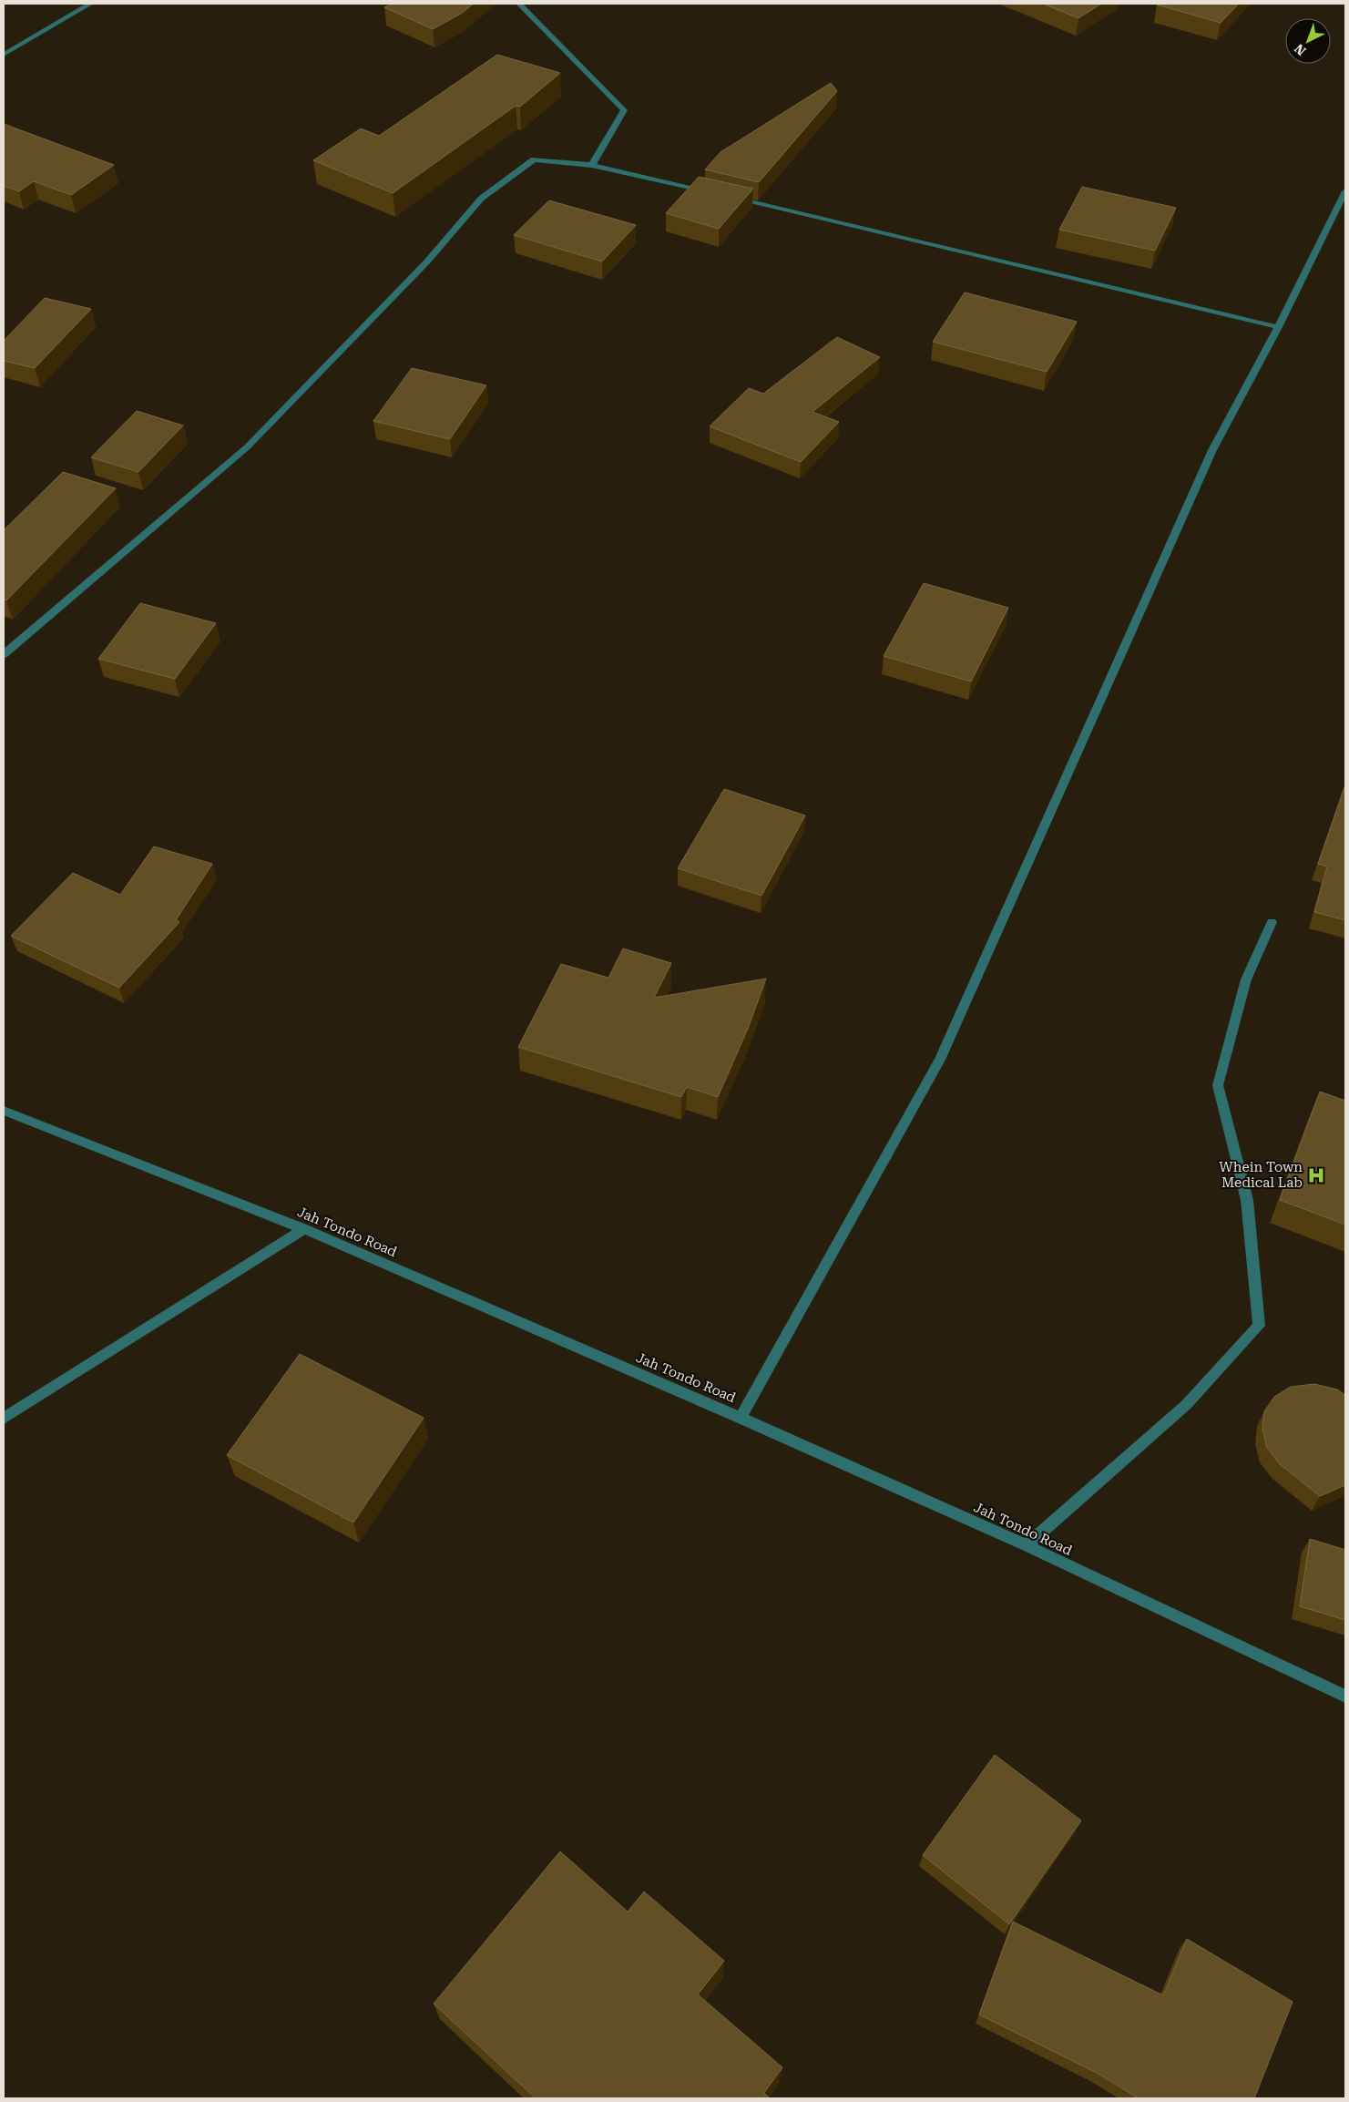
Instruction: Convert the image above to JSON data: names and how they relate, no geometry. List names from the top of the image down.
{
  "streets": {
    "street": ["Jah Tondo Road"]
  },
  "places": {
    "hospital": ["Whein Town Medical Lab"]
  },
  "north": "bottom left"
}
